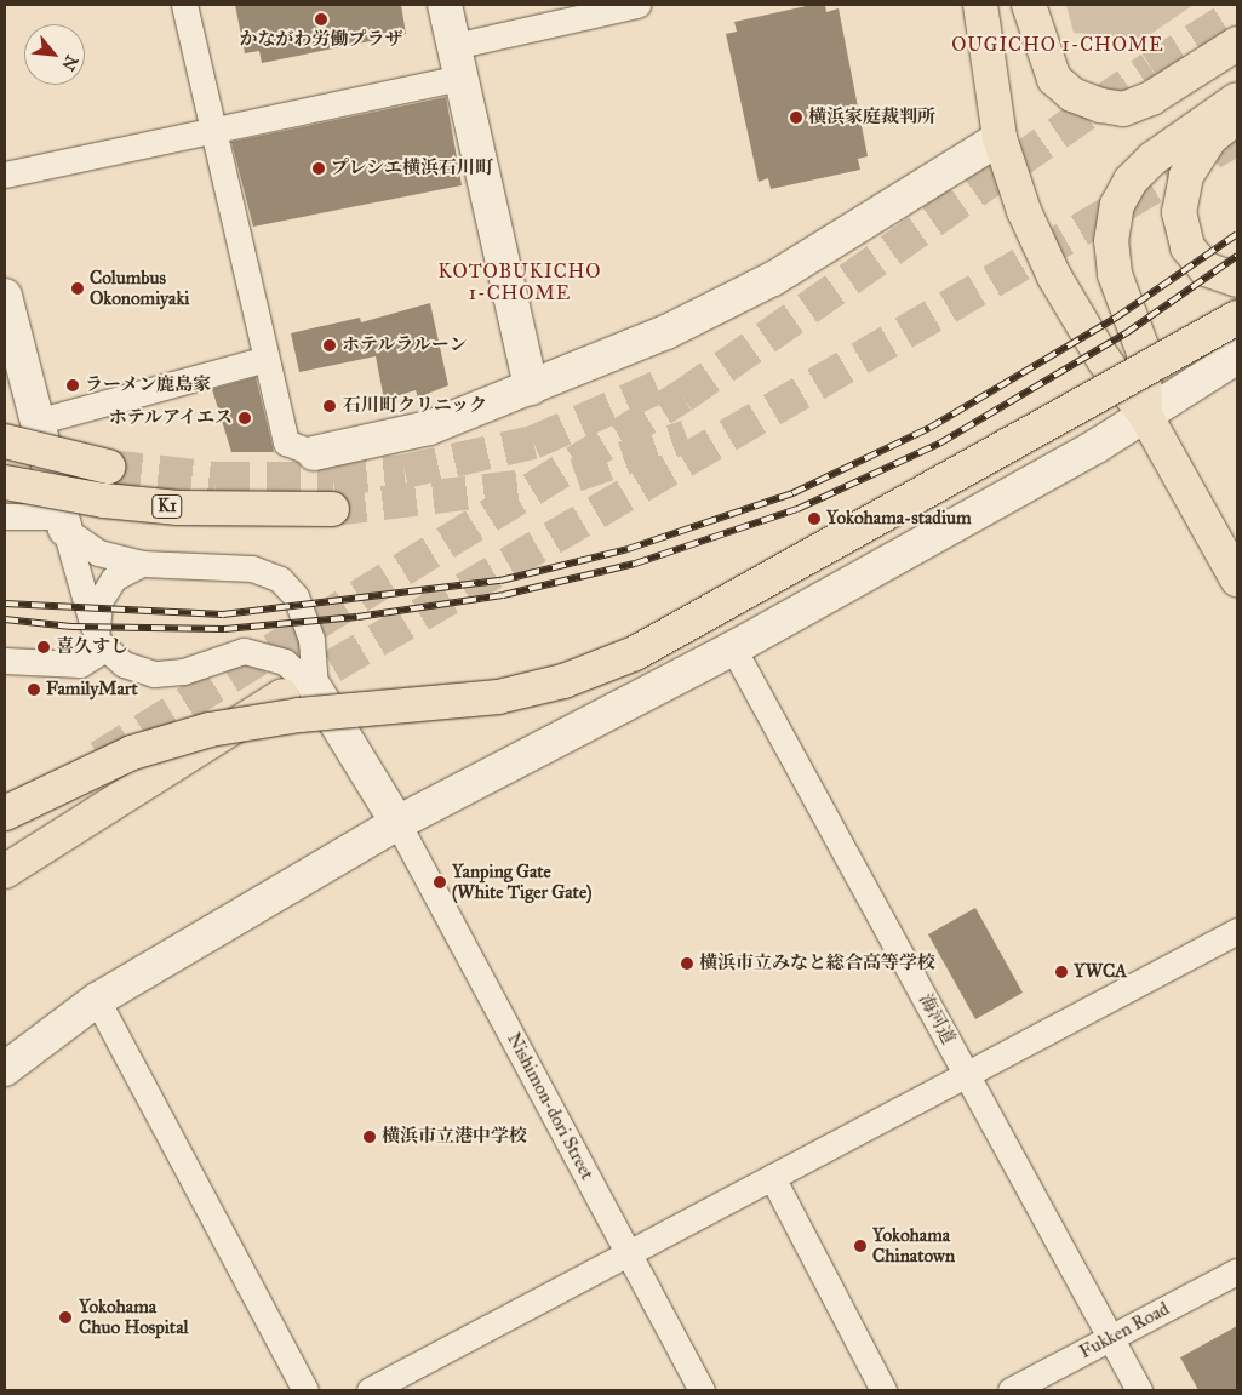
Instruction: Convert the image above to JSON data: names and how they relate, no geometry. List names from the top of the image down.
{
  "streets": {
    "main road": ["K1"],
    "street": ["海河道", "Nishimon-dori Street", "Fukken Road"]
  },
  "crossings": [
    ["海河道", "Fukken Road"]
  ],
  "districts": ["OUGICHO 1-CHOME", "KOTOBUKICHO 1-CHOME"],
  "places": [
    "かながわ労働プラザ",
    "横浜家庭裁判所",
    "プレシエ横浜石川町",
    "Columbus Okonomiyaki",
    "ホテルラルーン",
    "ラーメン鹿島家",
    "石川町クリニック",
    "ホテルアイエス",
    "Yokohama-stadium",
    "喜久すし",
    "FamilyMart",
    "Yanping Gate (White Tiger Gate)",
    "横浜市立みなと総合高等学校",
    "YWCA",
    "横浜市立港中学校",
    "Yokohama Chinatown",
    "Yokohama Chuo Hospital"
  ],
  "north": "bottom right"
}
